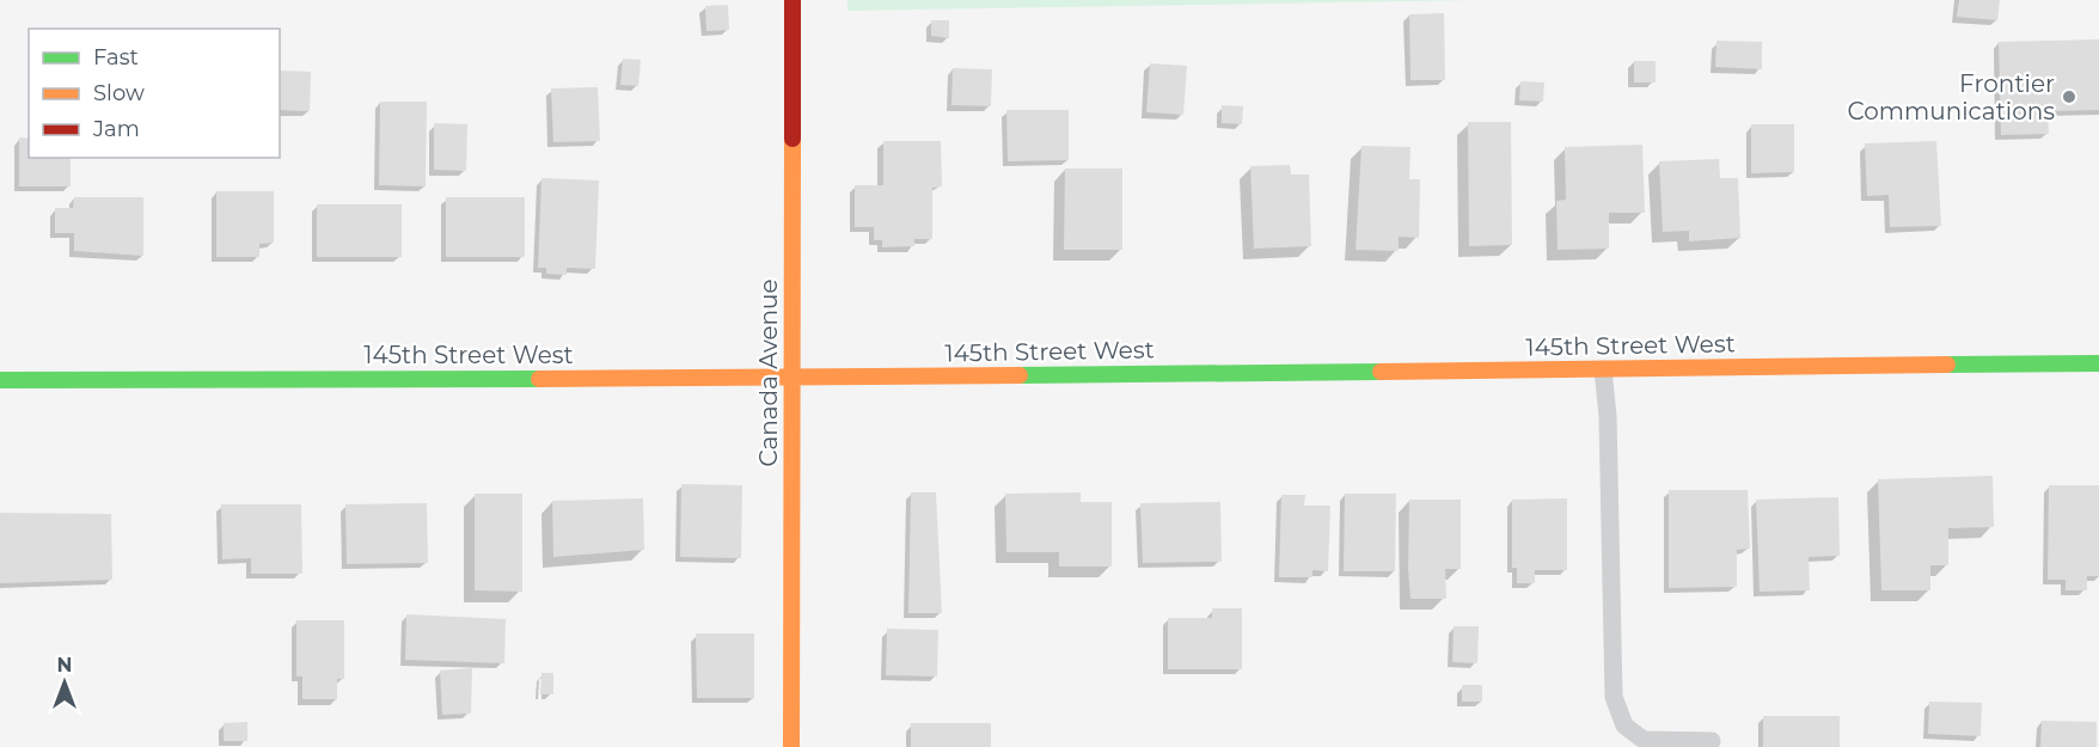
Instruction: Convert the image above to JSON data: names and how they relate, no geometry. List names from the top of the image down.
{
  "streets": {
    "street": ["145th Street West", "Canada Avenue"]
  },
  "crossings": [
    ["145th Street West", "Canada Avenue"]
  ],
  "places": ["Frontier Communications"],
  "legend": ["Fast", "Slow", "Jam"],
  "north": "top"
}
